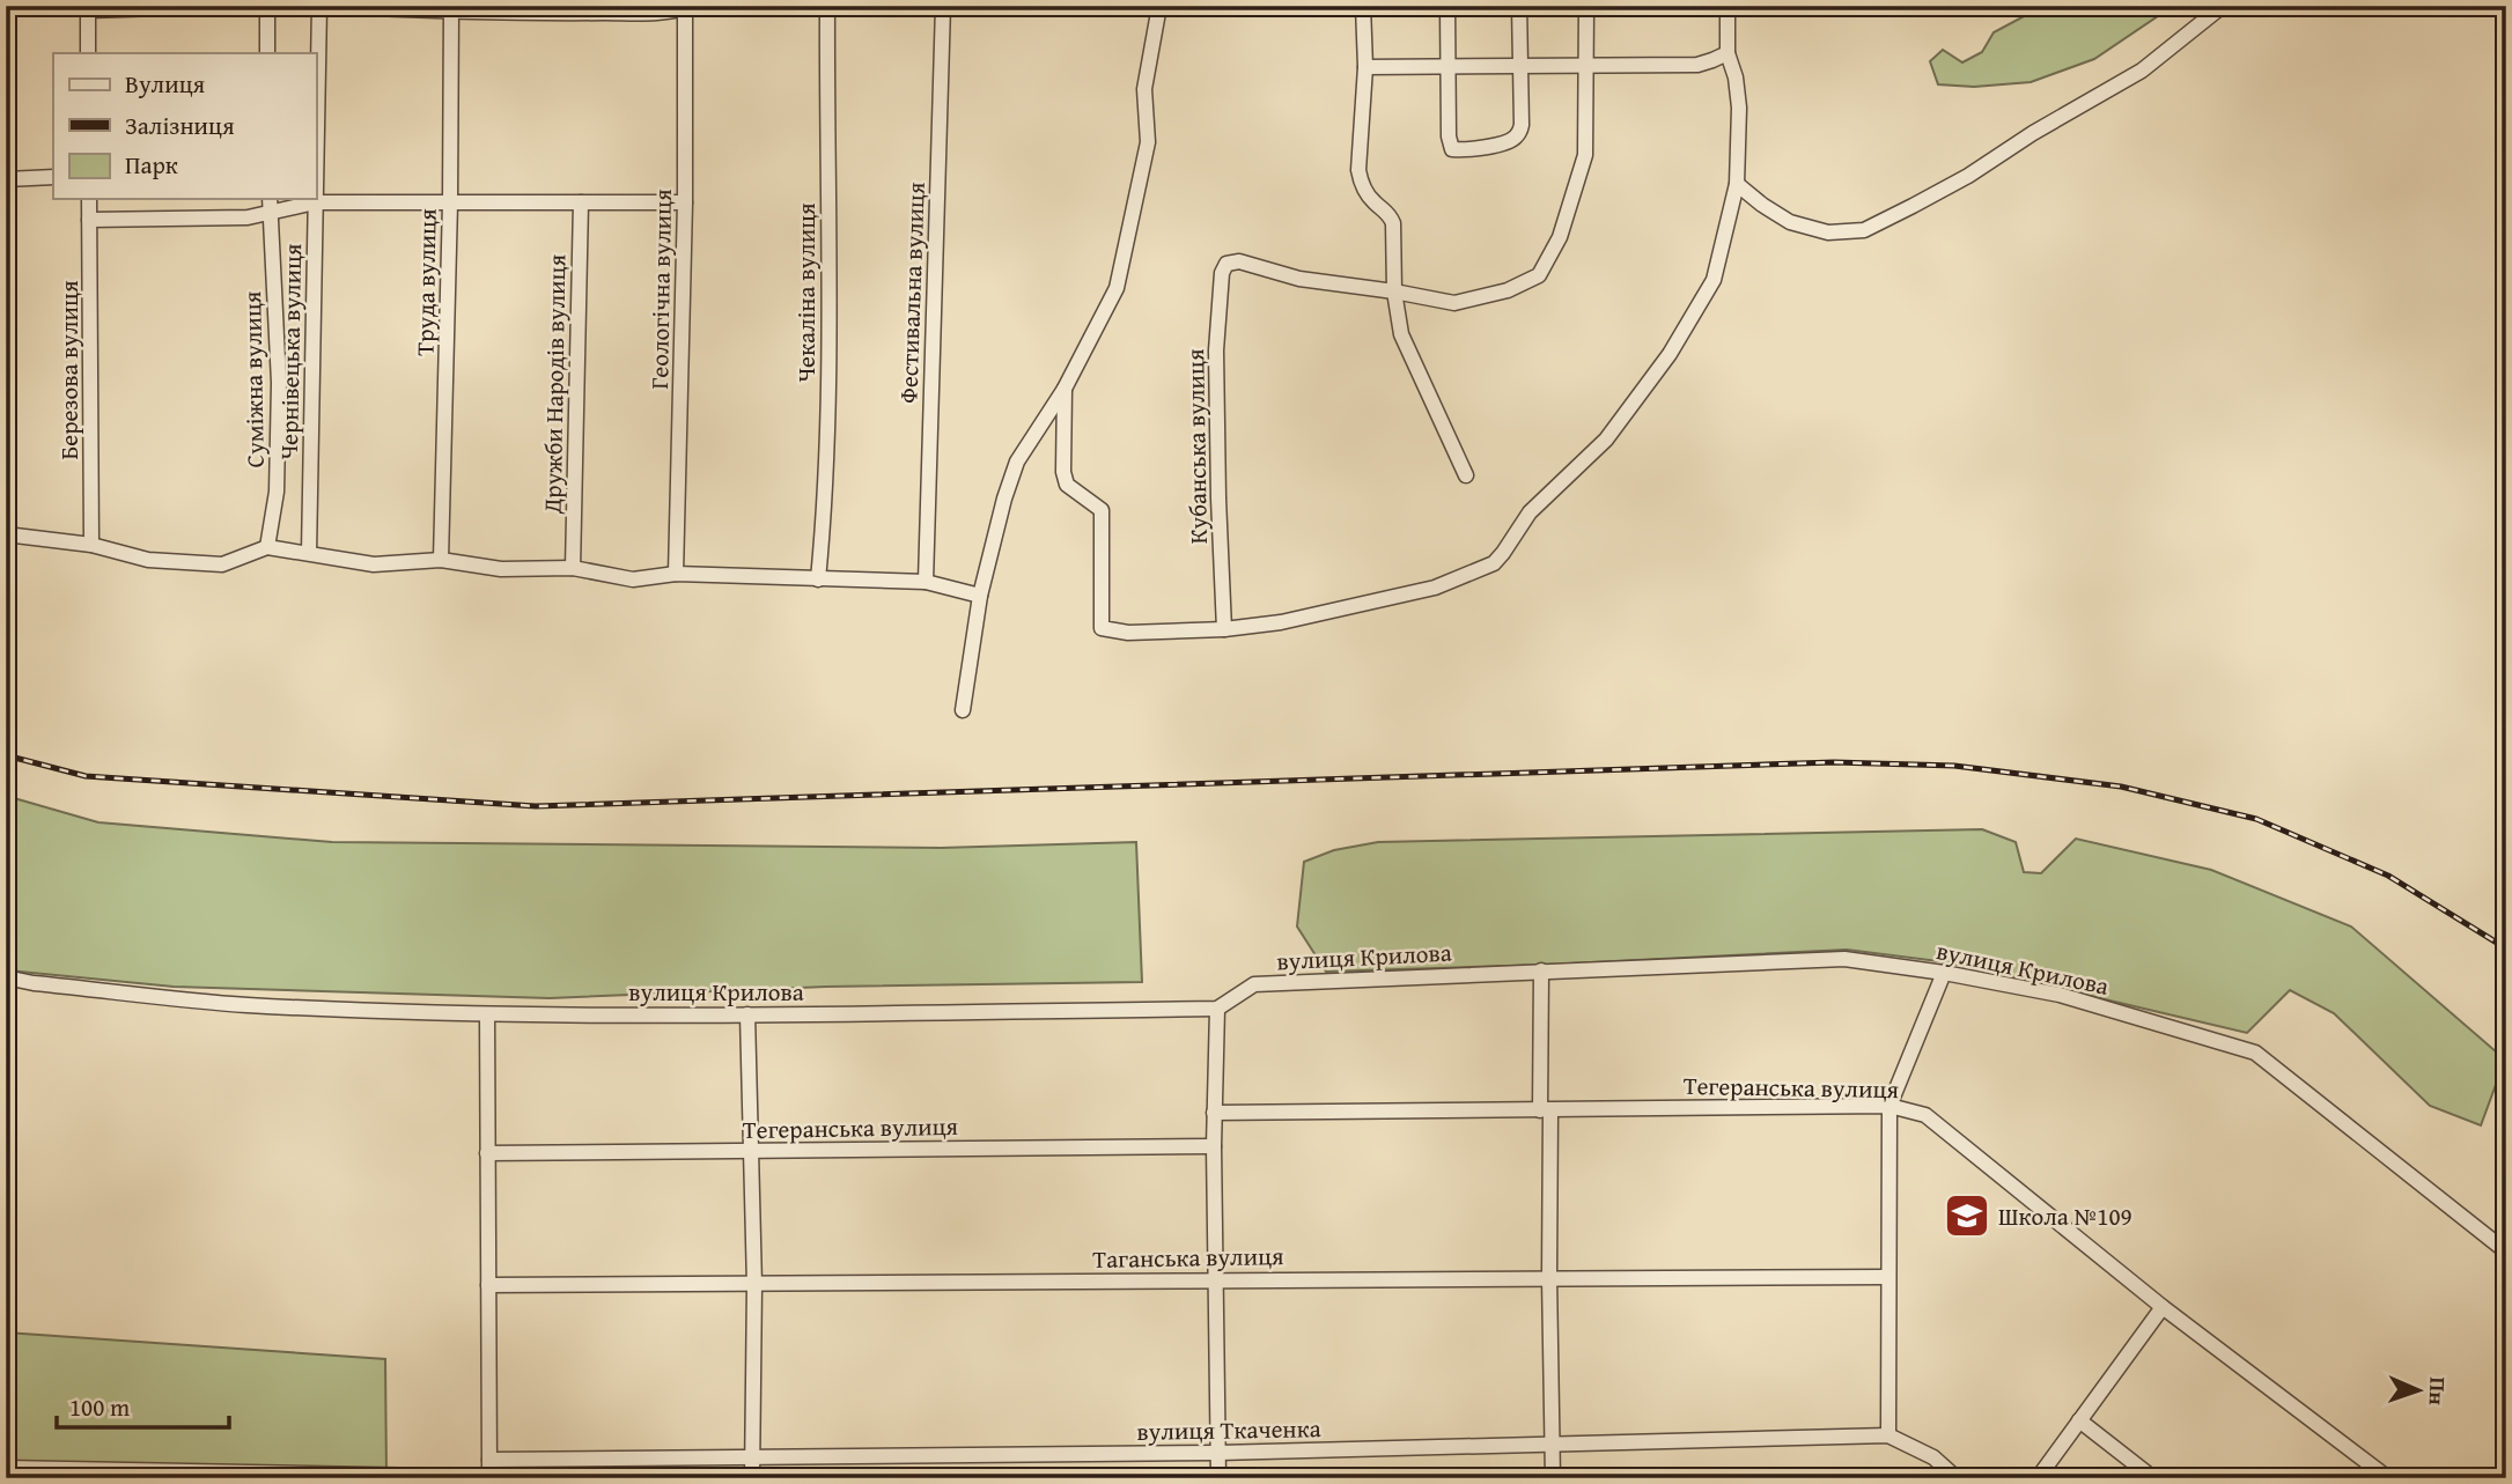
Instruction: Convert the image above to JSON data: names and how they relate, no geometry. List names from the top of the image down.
{
  "streets": {
    "street": [
      "Труда вулиця",
      "Геологічна вулиця",
      "Чекаліна вулиця",
      "Фестивальна вулиця",
      "Чернівецька вулиця",
      "Березова вулиця",
      "Суміжна вулиця",
      "Дружби Народів вулиця",
      "Кубанська вулиця",
      "вулиця Крилова",
      "Тегеранська вулиця",
      "Таганська вулиця",
      "вулиця Ткаченка"
    ]
  },
  "places": {
    "school or university": ["Школа №109"]
  },
  "legend": ["Вулиця", "Залізниця", "Парк"],
  "scale_bar": "100 m",
  "north": "right"
}
